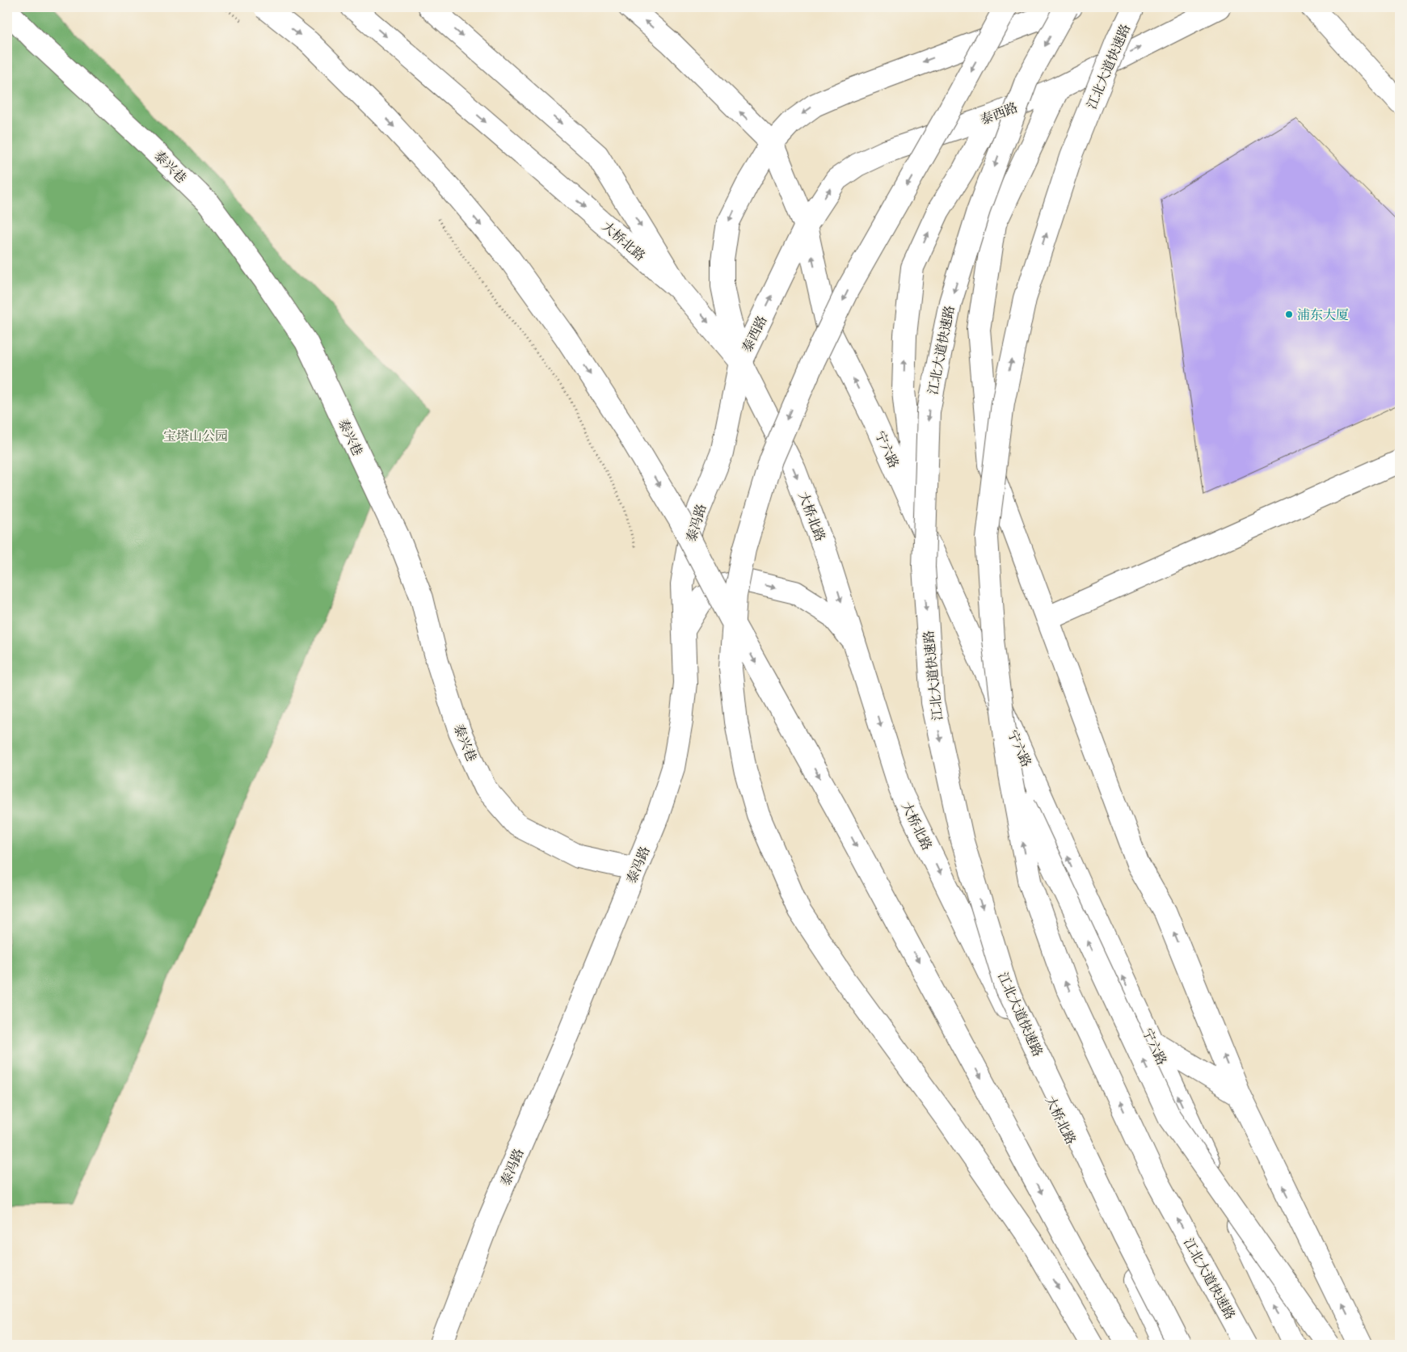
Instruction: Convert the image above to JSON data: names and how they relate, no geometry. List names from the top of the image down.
{
  "streets": {
    "main road": [
      "江北大道快速路",
      "泰西路",
      "泰兴巷",
      "大桥北路",
      "宁六路",
      "泰冯路"
    ]
  },
  "crossings": [
    ["泰西路", "大桥北路"],
    ["泰西路", "宁六路"],
    ["泰西路", "泰冯路"],
    ["泰兴巷", "泰冯路"],
    ["大桥北路", "泰冯路"]
  ],
  "parks": ["宝塔山公园"],
  "places": ["浦东大厦"]
}
